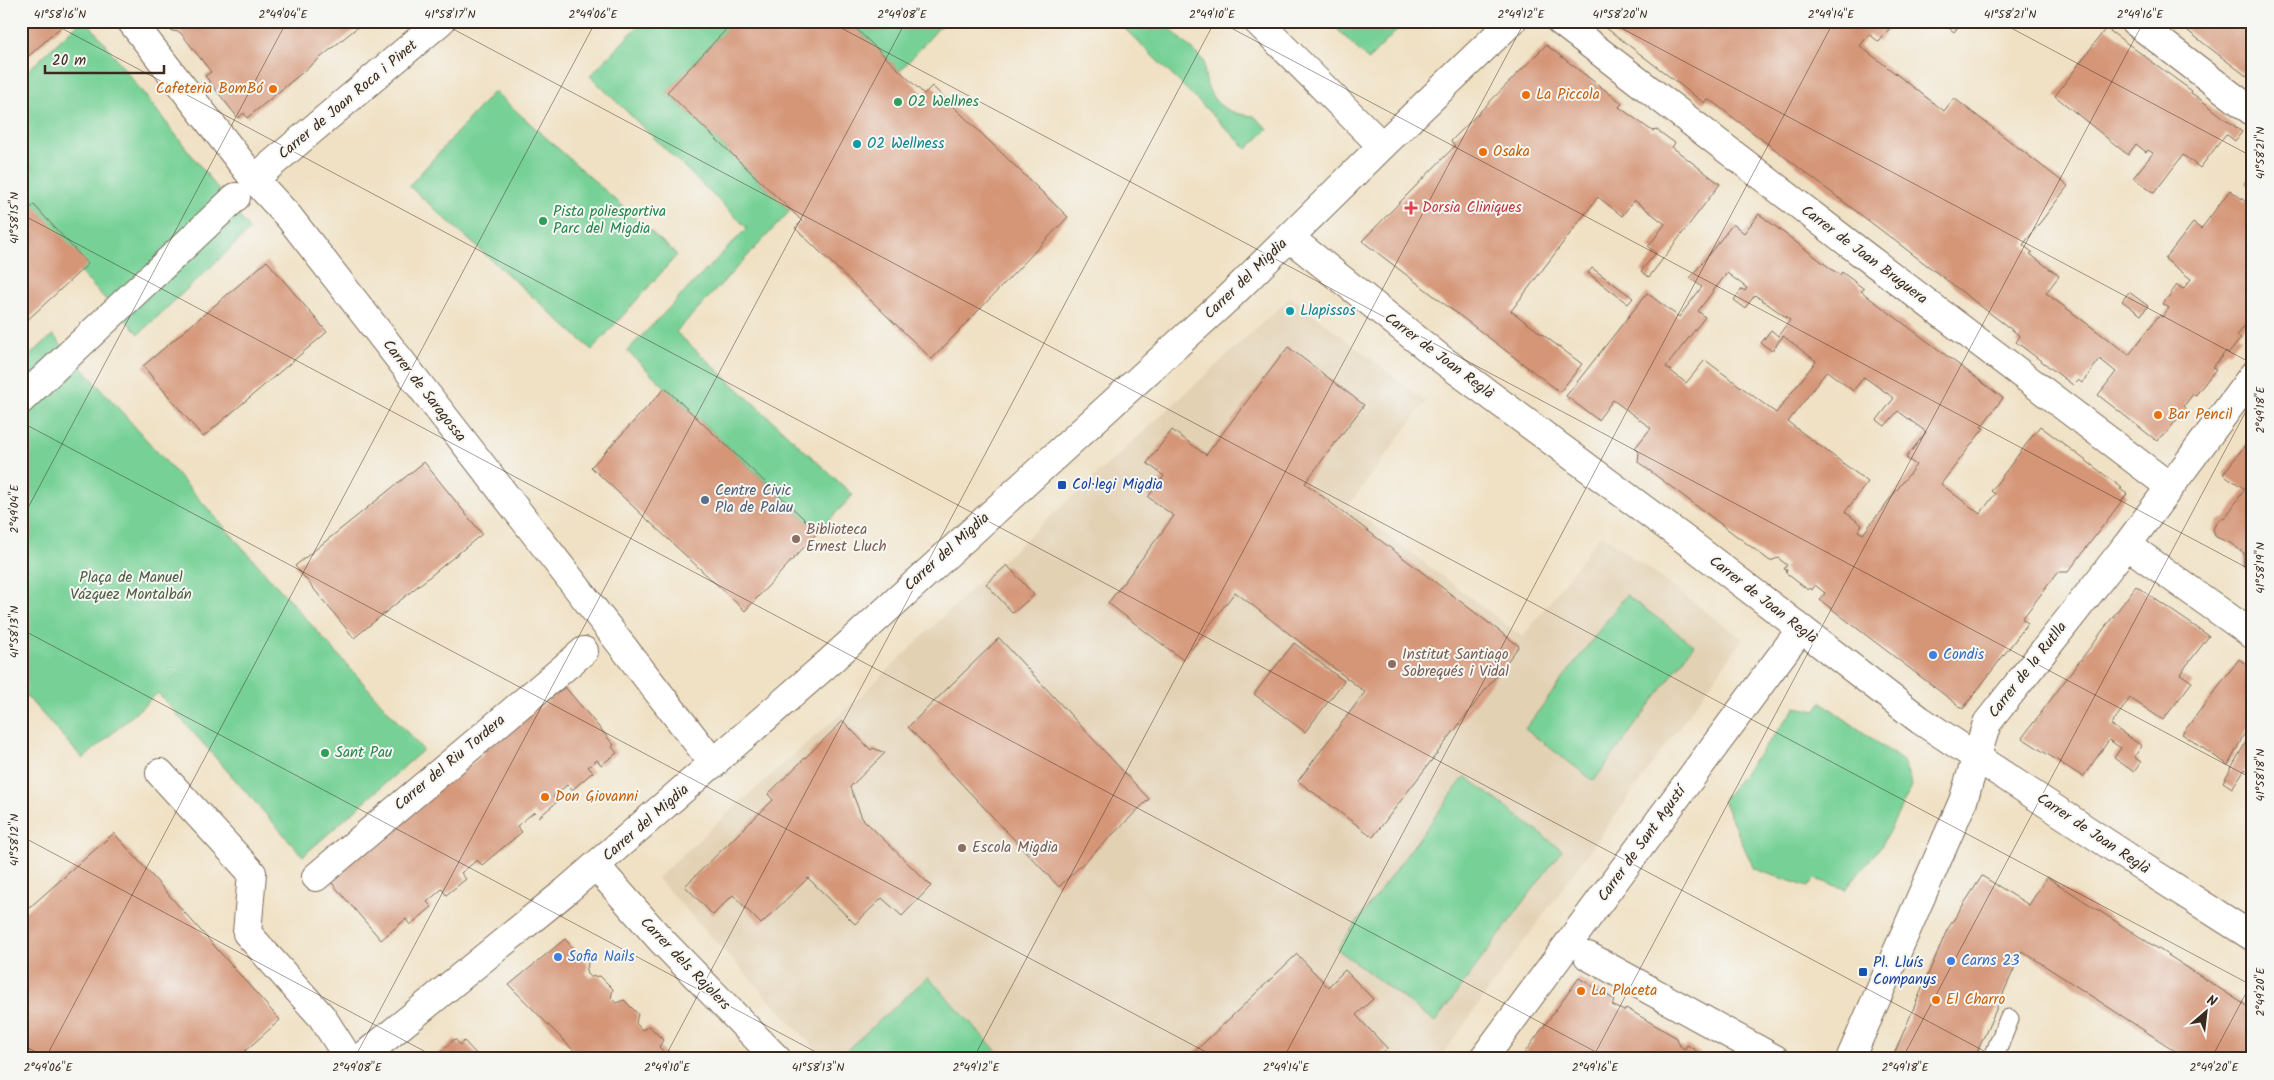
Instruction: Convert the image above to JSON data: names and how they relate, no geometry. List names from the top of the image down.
{
  "streets": {
    "street": [
      "Carrer de Joan Roca i Pinet",
      "Carrer de Joan Bruguera",
      "Carrer del Migdia",
      "Carrer de Joan Reglà",
      "Carrer de Saragossa",
      "Carrer de la Rutlla",
      "Carrer del Riu Tordera",
      "Carrer de Sant Agustí",
      "Carrer dels Rajolers"
    ]
  },
  "crossings": [
    ["Carrer de Joan Roca i Pinet", "Carrer de Saragossa"],
    ["Carrer de Joan Bruguera", "Carrer de la Rutlla"],
    ["Carrer del Migdia", "Carrer de Joan Reglà"],
    ["Carrer del Migdia", "Carrer de Saragossa"],
    ["Carrer del Migdia", "Carrer dels Rajolers"],
    ["Carrer de Joan Reglà", "Carrer de la Rutlla"],
    ["Carrer de Joan Reglà", "Carrer de Sant Agustí"]
  ],
  "parks": ["Plaça de Manuel Vázquez Montalbán"],
  "places": {
    "other": [
      "Cafeteria BomBó",
      "La Piccola",
      "O2 Wellnes",
      "O2 Wellness",
      "Osaka",
      "Pista poliesportiva Parc del Migdia",
      "Llapissos",
      "Bar Pencil",
      "Centre Civic Pla de Palau",
      "Biblioteca Ernest Lluch",
      "Condis",
      "Institut Santiago Sobrequés i Vidal",
      "Sant Pau",
      "Don Giovanni",
      "Escola Migdia",
      "Sofia Nails",
      "Carns 23",
      "La Placeta",
      "El Charro"
    ],
    "health": ["Dorsia Cliniques"],
    "transit": ["Col·legi Migdia", "Pl. Lluís Companys"]
  },
  "scale_bar": "20 m",
  "north": "top right",
  "coordinates": [
    "41°58'16\"N",
    "2°49'04\"E",
    "41°58'17\"N",
    "2°49'06\"E",
    "2°49'08\"E",
    "2°49'10\"E",
    "2°49'12\"E",
    "41°58'20\"N",
    "2°49'14\"E",
    "41°58'21\"N",
    "2°49'16\"E",
    "41°58'15\"N",
    "2°49'18\"E",
    "41°58'19\"N",
    "41°58'13\"N",
    "41°58'18\"N",
    "41°58'12\"N",
    "2°49'20\"E"
  ]
}
